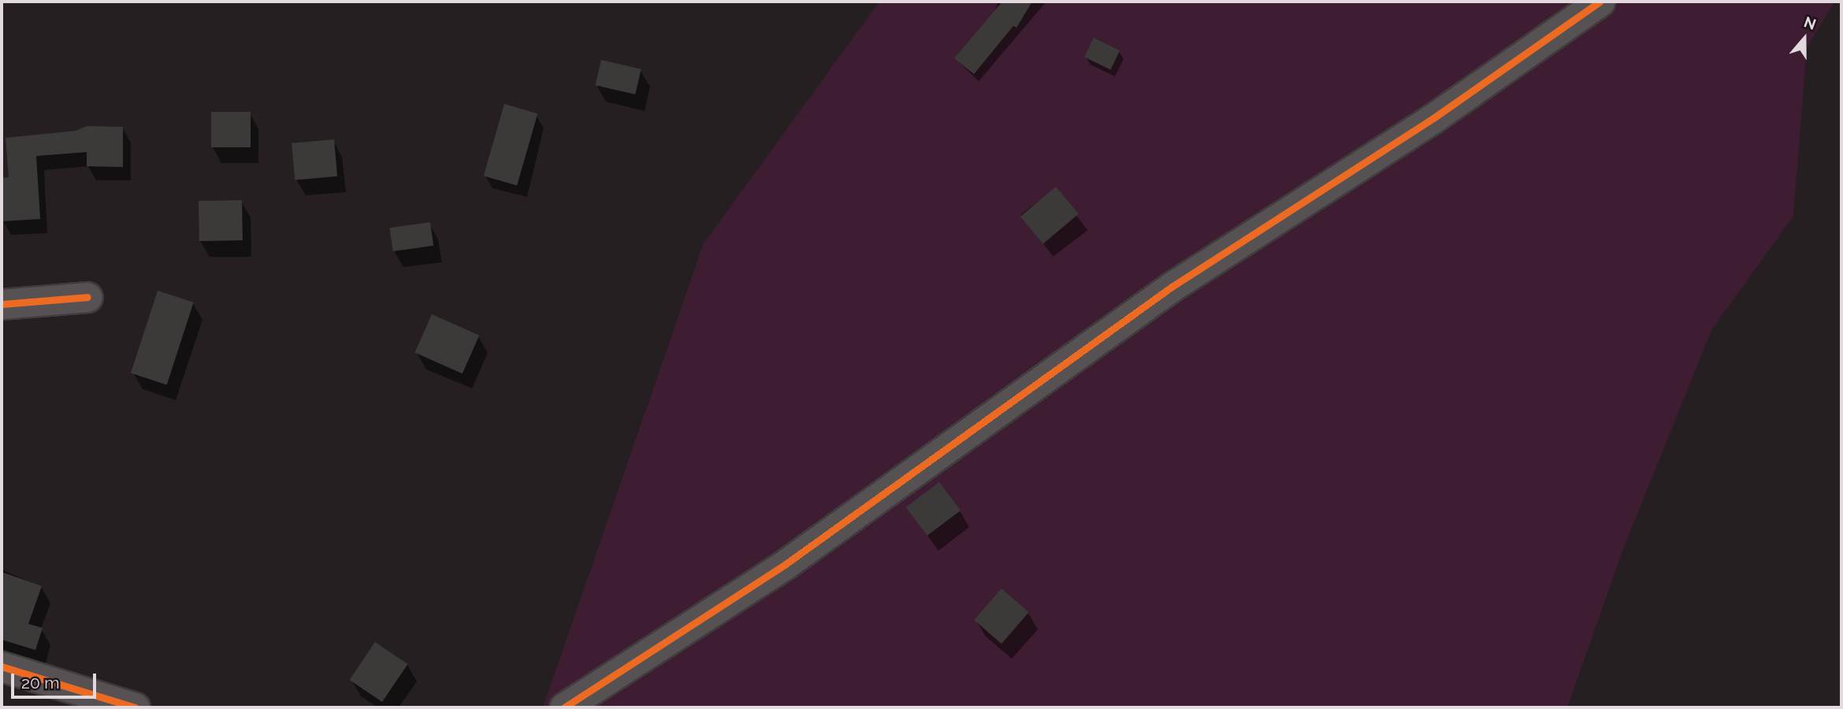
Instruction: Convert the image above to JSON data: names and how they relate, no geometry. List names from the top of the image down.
{
  "scale_bar": "20 m",
  "north": "top"
}
